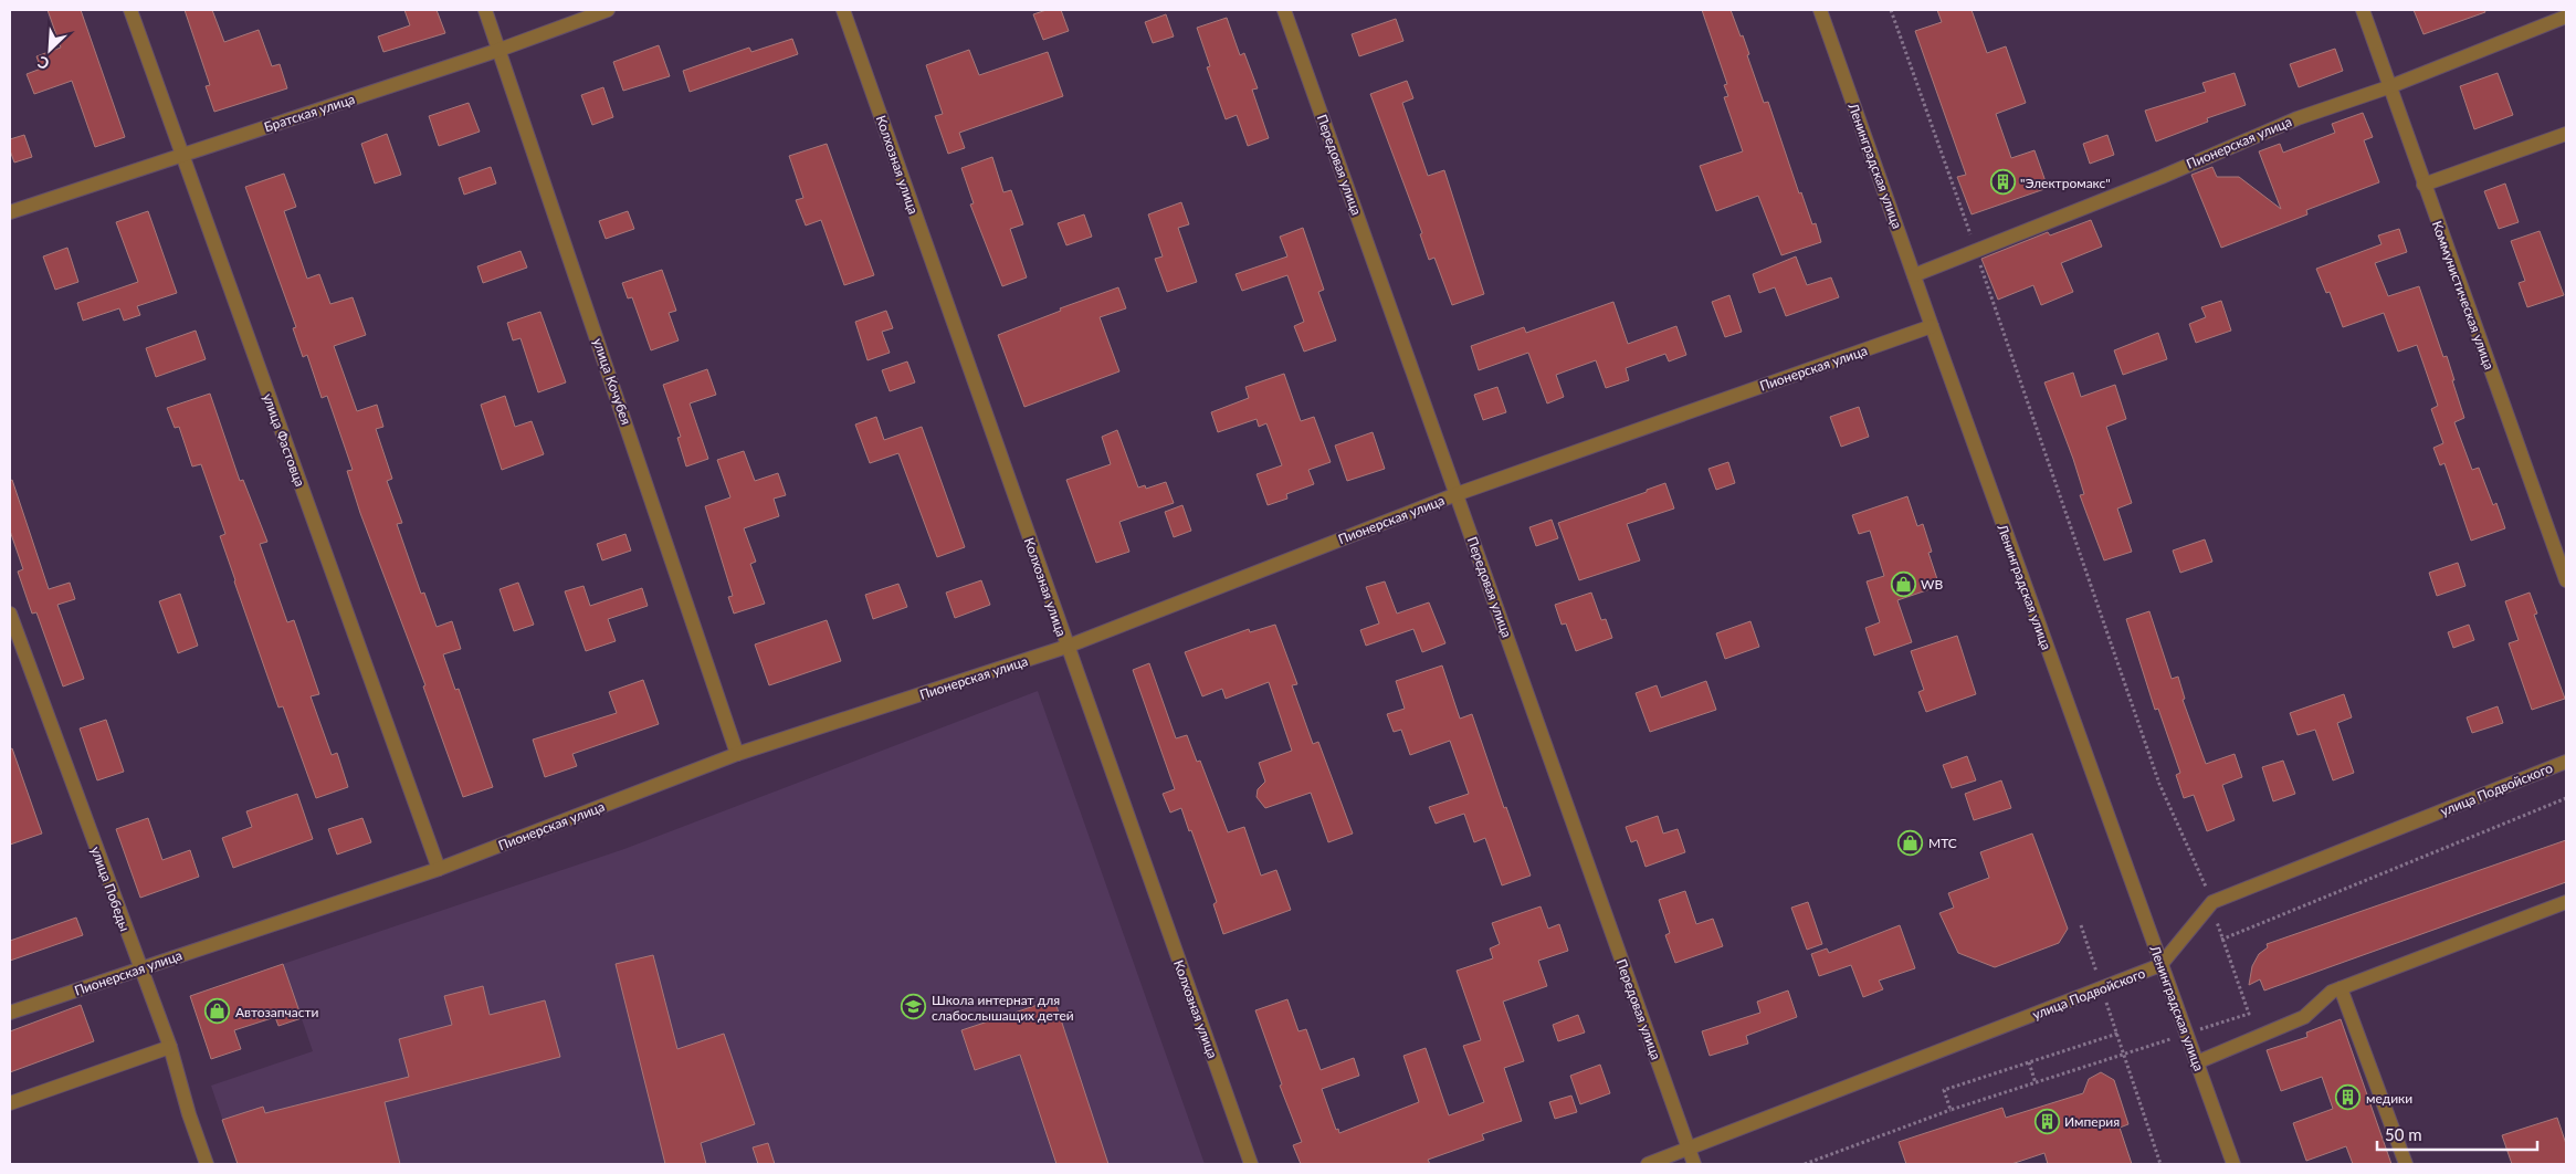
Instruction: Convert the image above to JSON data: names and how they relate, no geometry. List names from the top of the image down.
{
  "streets": {
    "street": [
      "Братская улица",
      "Пионерская улица",
      "Колхозная улица",
      "Передовая улица",
      "Ленинградская улица",
      "Коммунистическая улица",
      "улица Кочубея",
      "улица Фастовца",
      "улица Подвойского",
      "улица Победы"
    ]
  },
  "crossings": [
    ["Братская улица", "улица Кочубея"],
    ["Братская улица", "улица Фастовца"],
    ["Пионерская улица", "Колхозная улица"],
    ["Пионерская улица", "Передовая улица"],
    ["Пионерская улица", "Ленинградская улица"],
    ["Пионерская улица", "Коммунистическая улица"],
    ["Пионерская улица", "улица Кочубея"],
    ["Пионерская улица", "улица Фастовца"],
    ["Пионерская улица", "улица Победы"],
    ["Передовая улица", "улица Подвойского"],
    ["Ленинградская улица", "улица Подвойского"]
  ],
  "places": {
    "building": ["\"Электромакс\"", "медики", "Империя"],
    "shop": ["WB", "МТС", "Автозапчасти"],
    "school or university": ["Школа интернат для слабослышащих детей"]
  },
  "scale_bar": "50 m",
  "north": "bottom left"
}
